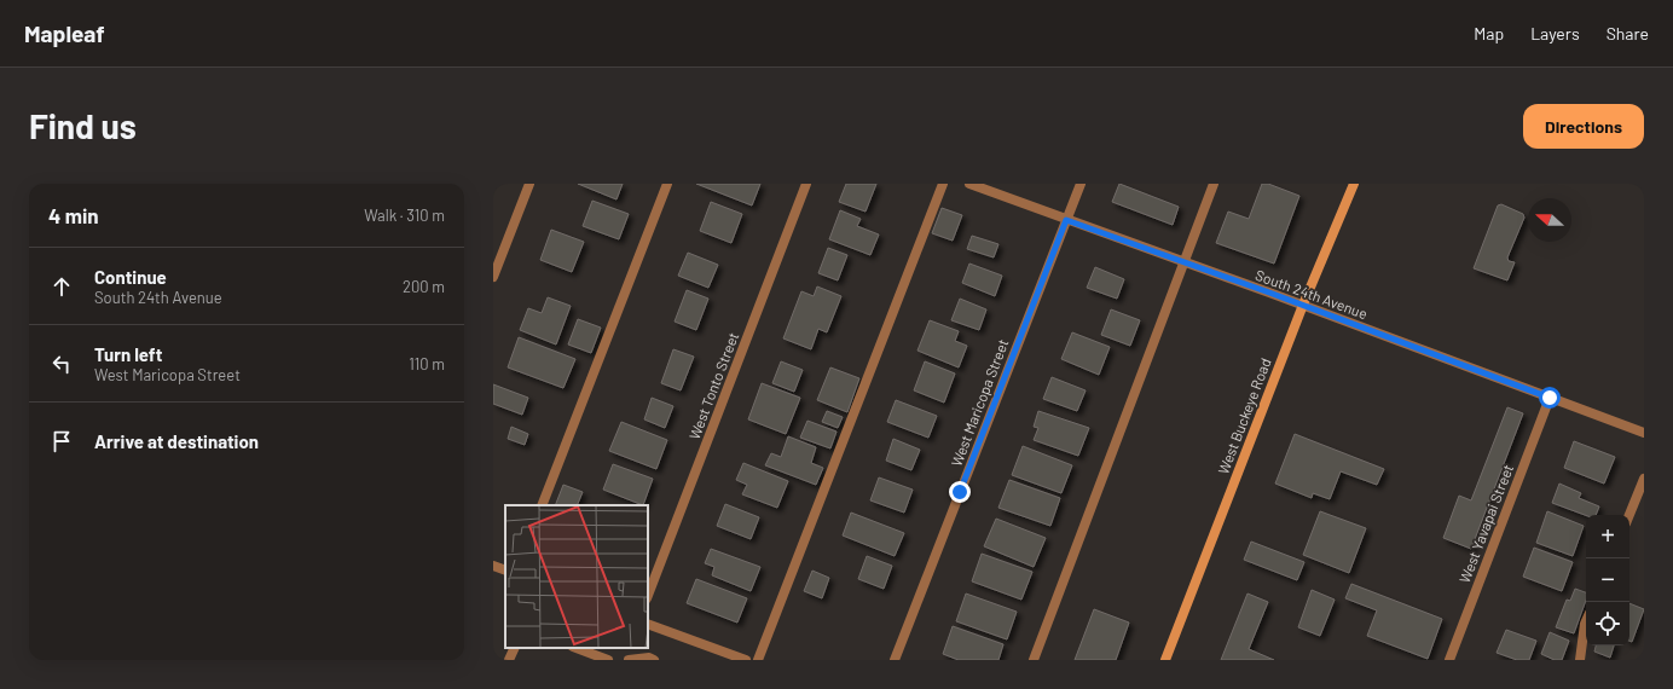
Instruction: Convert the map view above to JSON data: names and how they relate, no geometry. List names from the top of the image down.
{
  "streets": {
    "main road": ["West Buckeye Road"],
    "street": [
      "South 24th Avenue",
      "West Tonto Street",
      "West Maricopa Street",
      "West Yavapai Street"
    ]
  },
  "crossings": [
    ["South 24th Avenue", "West Maricopa Street"],
    ["South 24th Avenue", "West Buckeye Road"],
    ["South 24th Avenue", "West Yavapai Street"]
  ],
  "north": "left",
  "page": {
    "header": "Mapleaf",
    "nav": ["Map", "Layers", "Share"],
    "buttons": "Directions",
    "title": "Find us",
    "heading": ["4 min", "Walk · 310 m"],
    "list": [
      ["Continue", "South 24th Avenue", "200 m"],
      ["Turn left", "West Maricopa Street", "110 m"],
      "Arrive at destination"
    ],
    "map_buttons": ["+", "−"]
  }
}
